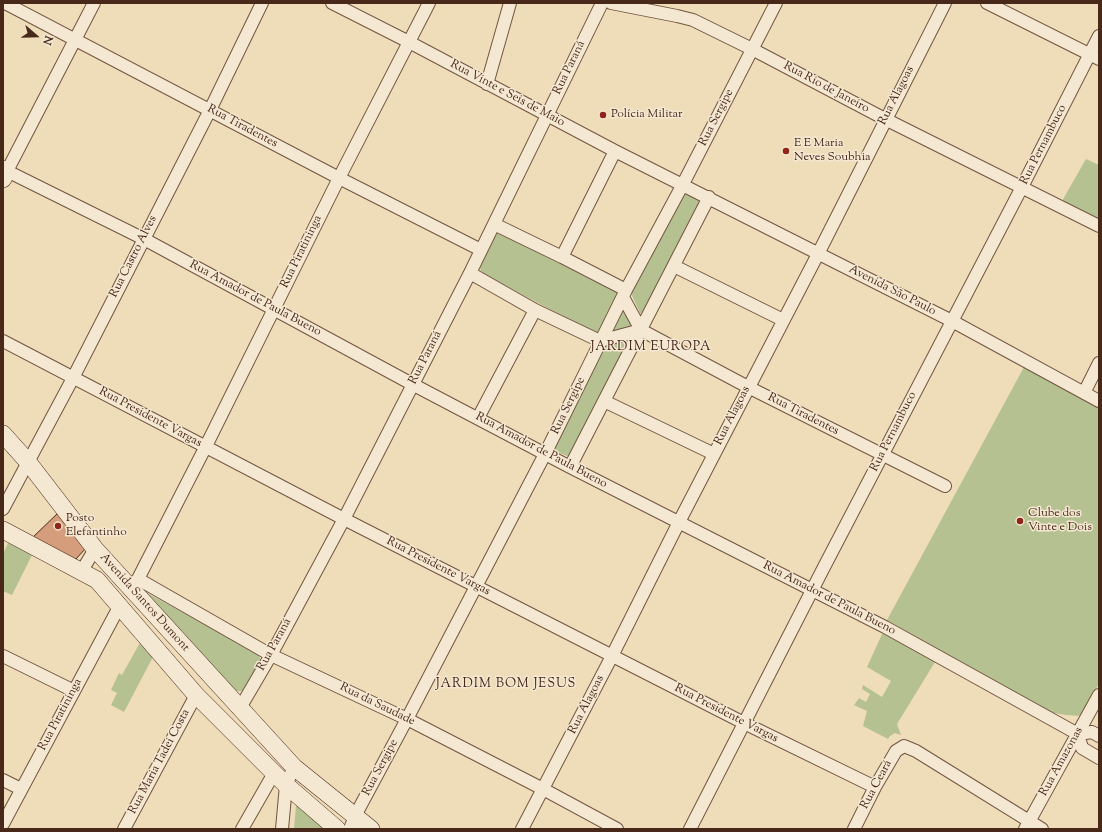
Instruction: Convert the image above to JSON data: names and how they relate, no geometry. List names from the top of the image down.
{
  "streets": {
    "street": [
      "Rua Paraná",
      "Rua Rio de Janeiro",
      "Rua Vinte e Seis de Maio",
      "Rua Alagoas",
      "Rua Sergipe",
      "Rua Tiradentes",
      "Rua Pernambuco",
      "Rua Piratininga",
      "Rua Castro Alves",
      "Avenida São Paulo",
      "Rua Amador de Paula Bueno",
      "Rua Presidente Vargas",
      "Avenida Santos Dumont",
      "Rua da Saudade",
      "Rua Maria Tadei Costa",
      "Rua Amazonas",
      "Rua Ceará"
    ]
  },
  "crossings": [
    ["Rua Paraná", "Rua Vinte e Seis de Maio"],
    ["Rua Paraná", "Rua Tiradentes"],
    ["Rua Paraná", "Rua Amador de Paula Bueno"],
    ["Rua Paraná", "Rua Presidente Vargas"],
    ["Rua Paraná", "Avenida Santos Dumont"],
    ["Rua Paraná", "Rua da Saudade"],
    ["Rua Rio de Janeiro", "Rua Alagoas"],
    ["Rua Rio de Janeiro", "Rua Sergipe"],
    ["Rua Rio de Janeiro", "Rua Pernambuco"],
    ["Rua Vinte e Seis de Maio", "Rua Sergipe"],
    ["Rua Vinte e Seis de Maio", "Rua Piratininga"],
    ["Rua Vinte e Seis de Maio", "Avenida São Paulo"],
    ["Rua Alagoas", "Rua Tiradentes"],
    ["Rua Alagoas", "Avenida São Paulo"],
    ["Rua Alagoas", "Rua Amador de Paula Bueno"],
    ["Rua Alagoas", "Rua Presidente Vargas"],
    ["Rua Alagoas", "Rua da Saudade"],
    ["Rua Sergipe", "Avenida São Paulo"],
    ["Rua Sergipe", "Rua Amador de Paula Bueno"],
    ["Rua Sergipe", "Rua Presidente Vargas"],
    ["Rua Sergipe", "Avenida Santos Dumont"],
    ["Rua Sergipe", "Rua da Saudade"],
    ["Rua Tiradentes", "Rua Pernambuco"],
    ["Rua Tiradentes", "Rua Piratininga"],
    ["Rua Tiradentes", "Rua Castro Alves"],
    ["Rua Pernambuco", "Avenida São Paulo"],
    ["Rua Pernambuco", "Rua Amador de Paula Bueno"],
    ["Rua Pernambuco", "Rua Presidente Vargas"],
    ["Rua Piratininga", "Rua Amador de Paula Bueno"],
    ["Rua Piratininga", "Rua Presidente Vargas"],
    ["Rua Piratininga", "Avenida Santos Dumont"],
    ["Rua Piratininga", "Rua da Saudade"],
    ["Rua Castro Alves", "Rua Amador de Paula Bueno"],
    ["Rua Castro Alves", "Rua Presidente Vargas"],
    ["Rua Amador de Paula Bueno", "Rua Amazonas"],
    ["Rua Presidente Vargas", "Rua Ceará"],
    ["Avenida Santos Dumont", "Rua da Saudade"],
    ["Avenida Santos Dumont", "Rua Maria Tadei Costa"],
    ["Rua Amazonas", "Rua Ceará"]
  ],
  "districts": ["JARDIM EUROPA", "JARDIM BOM JESUS"],
  "places": [
    "Polícia Militar",
    "E E Maria Neves Soubhia",
    "Clube dos Vinte e Dois",
    "Posto Elefantinho"
  ],
  "north": "right"
}
